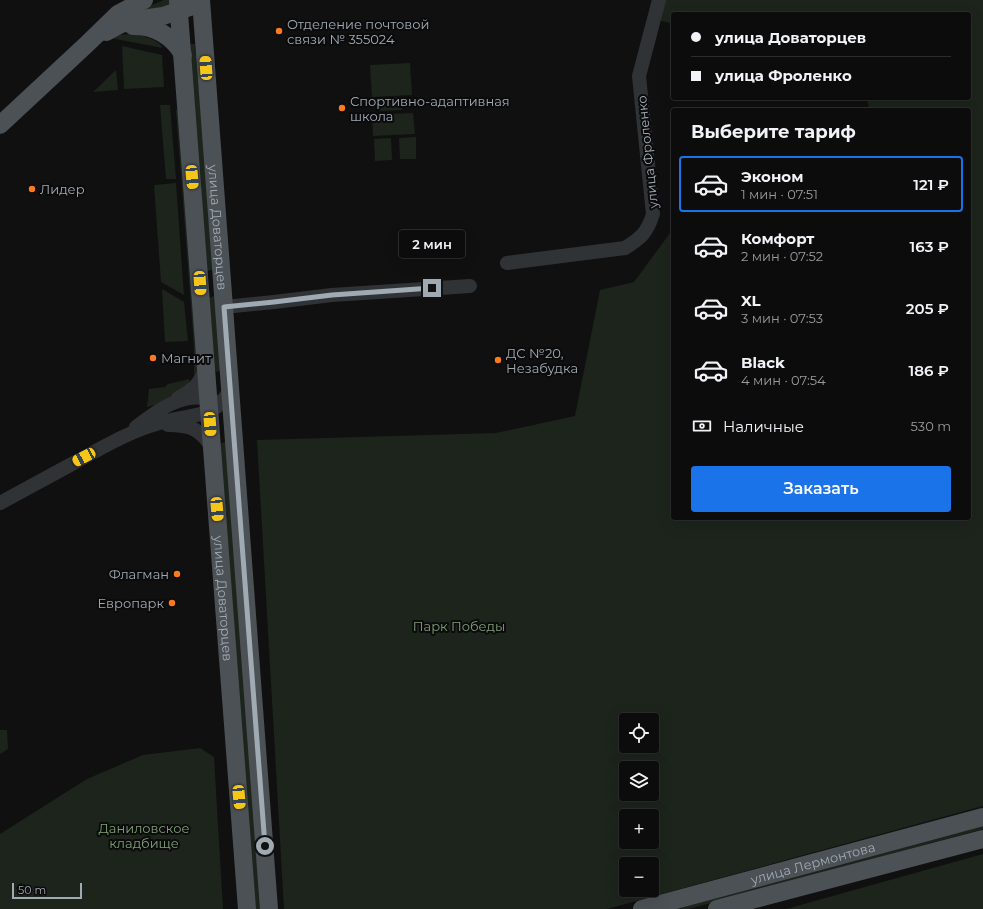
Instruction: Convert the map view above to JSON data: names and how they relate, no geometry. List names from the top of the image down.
{
  "streets": {
    "main road": ["улица Доваторцев", "улица Лермонтова"],
    "street": ["улица Фроленко"]
  },
  "parks": ["Парк Победы", "Даниловское кладбище"],
  "places": [
    "Отделение почтовой связи № 355024",
    "Спортивно-адаптивная школа",
    "Лидер",
    "Магнит",
    "ДС №20, Незабудка",
    "Флагман",
    "Европарк"
  ],
  "scale_bar": "50 m",
  "page": {
    "banner": ["улица Доваторцев", "улица Фроленко"],
    "heading": "Выберите тариф",
    "list": [
      {
        "name": "Эконом",
        "note": "1 мин · 07:51",
        "value": "121 ₽"
      },
      {
        "name": "Комфорт",
        "note": "2 мин · 07:52",
        "value": "163 ₽"
      },
      {
        "name": "XL",
        "note": "3 мин · 07:53",
        "value": "205 ₽"
      },
      {
        "name": "Black",
        "note": "4 мин · 07:54",
        "value": "186 ₽"
      }
    ],
    "bubble": "2 мин",
    "pay": ["Наличные", "530 m"],
    "buttons": "Заказать",
    "map_buttons": ["+", "−"],
    "scale": "50 m"
  }
}
